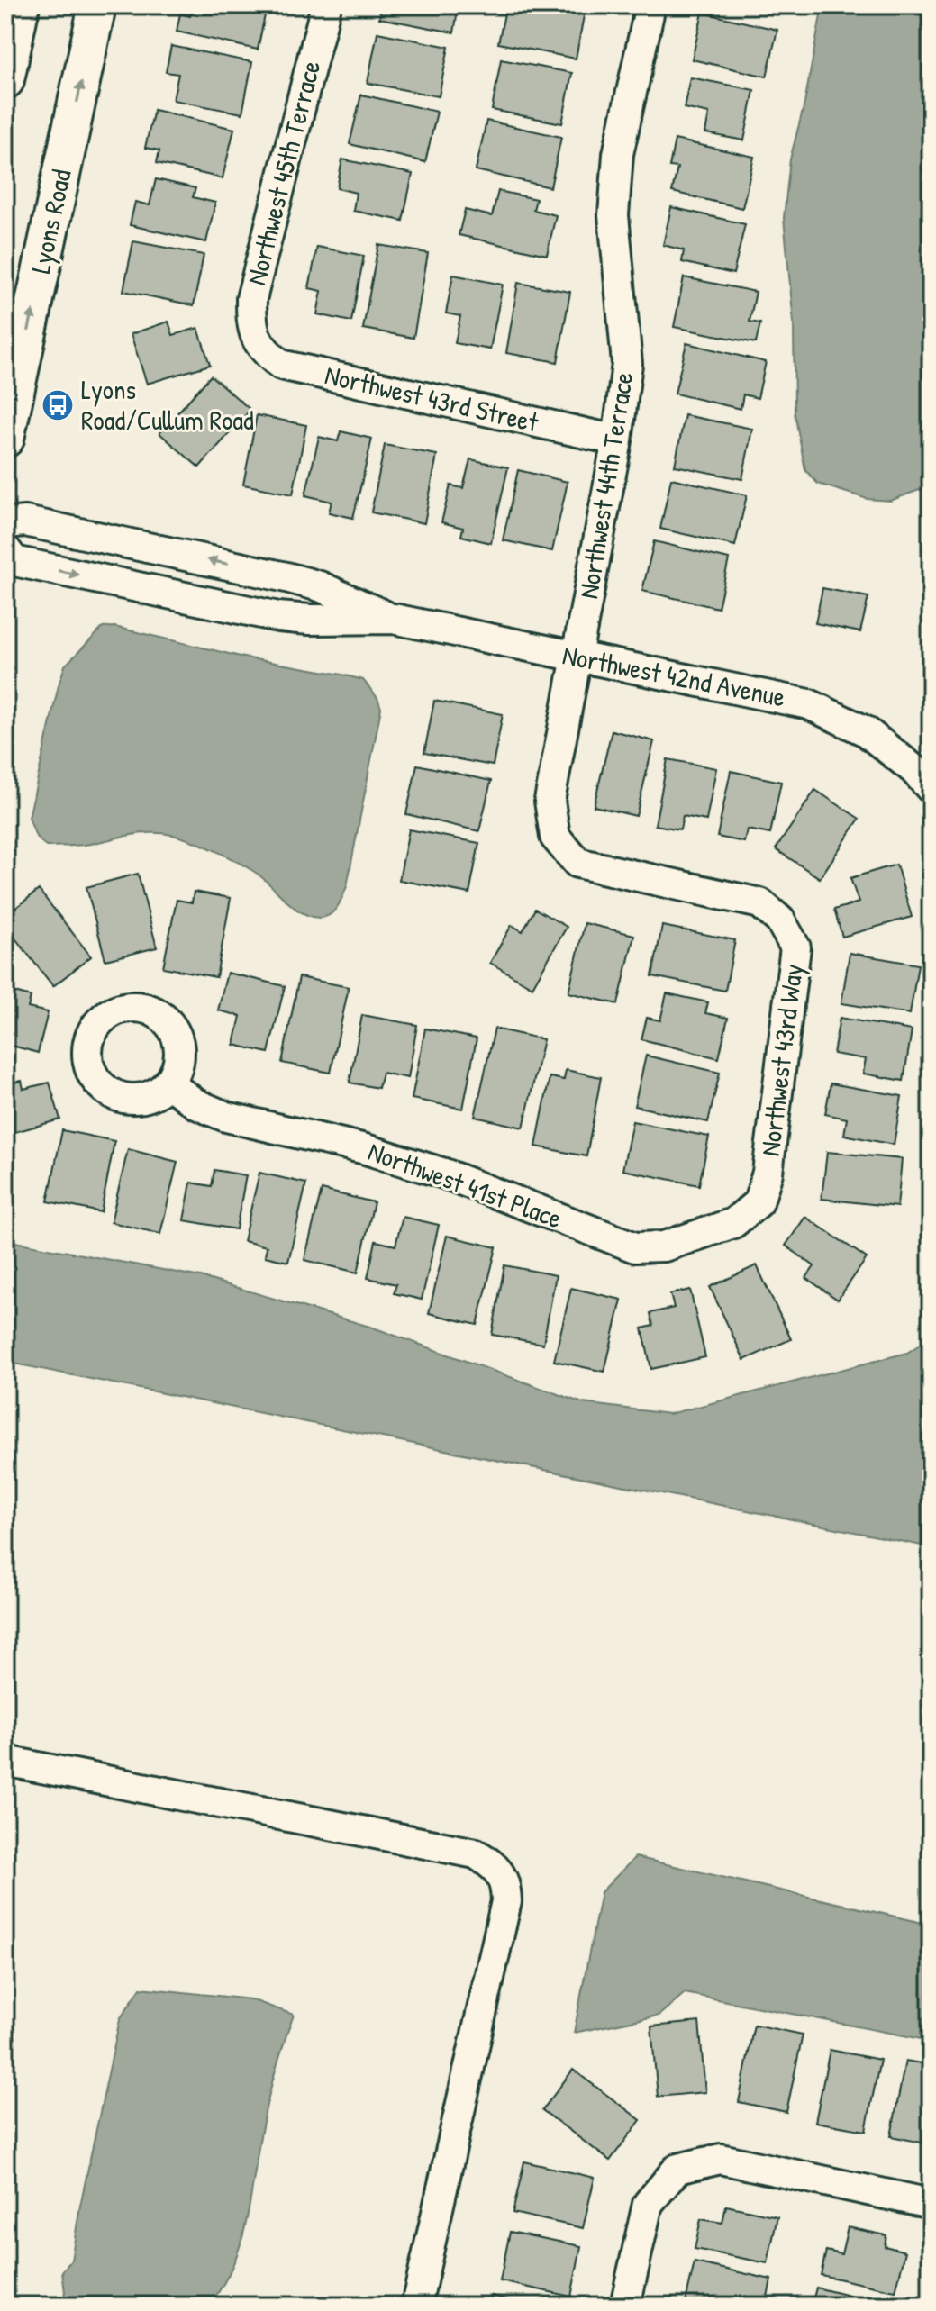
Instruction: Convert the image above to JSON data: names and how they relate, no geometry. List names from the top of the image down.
{
  "streets": {
    "main road": ["Lyons Road"],
    "street": [
      "Northwest 45th Terrace",
      "Northwest 43rd Street",
      "Northwest 44th Terrace",
      "Northwest 42nd Avenue",
      "Northwest 43rd Way",
      "Northwest 41st Place"
    ]
  },
  "crossings": [
    ["Northwest 45th Terrace", "Northwest 43rd Street"],
    ["Northwest 43rd Street", "Northwest 44th Terrace"],
    ["Northwest 44th Terrace", "Northwest 42nd Avenue"],
    ["Northwest 44th Terrace", "Northwest 43rd Way"],
    ["Northwest 43rd Way", "Northwest 41st Place"]
  ],
  "one_way": ["Lyons Road"],
  "places": {
    "bus stop": ["Lyons Road/Cullum Road"]
  }
}
